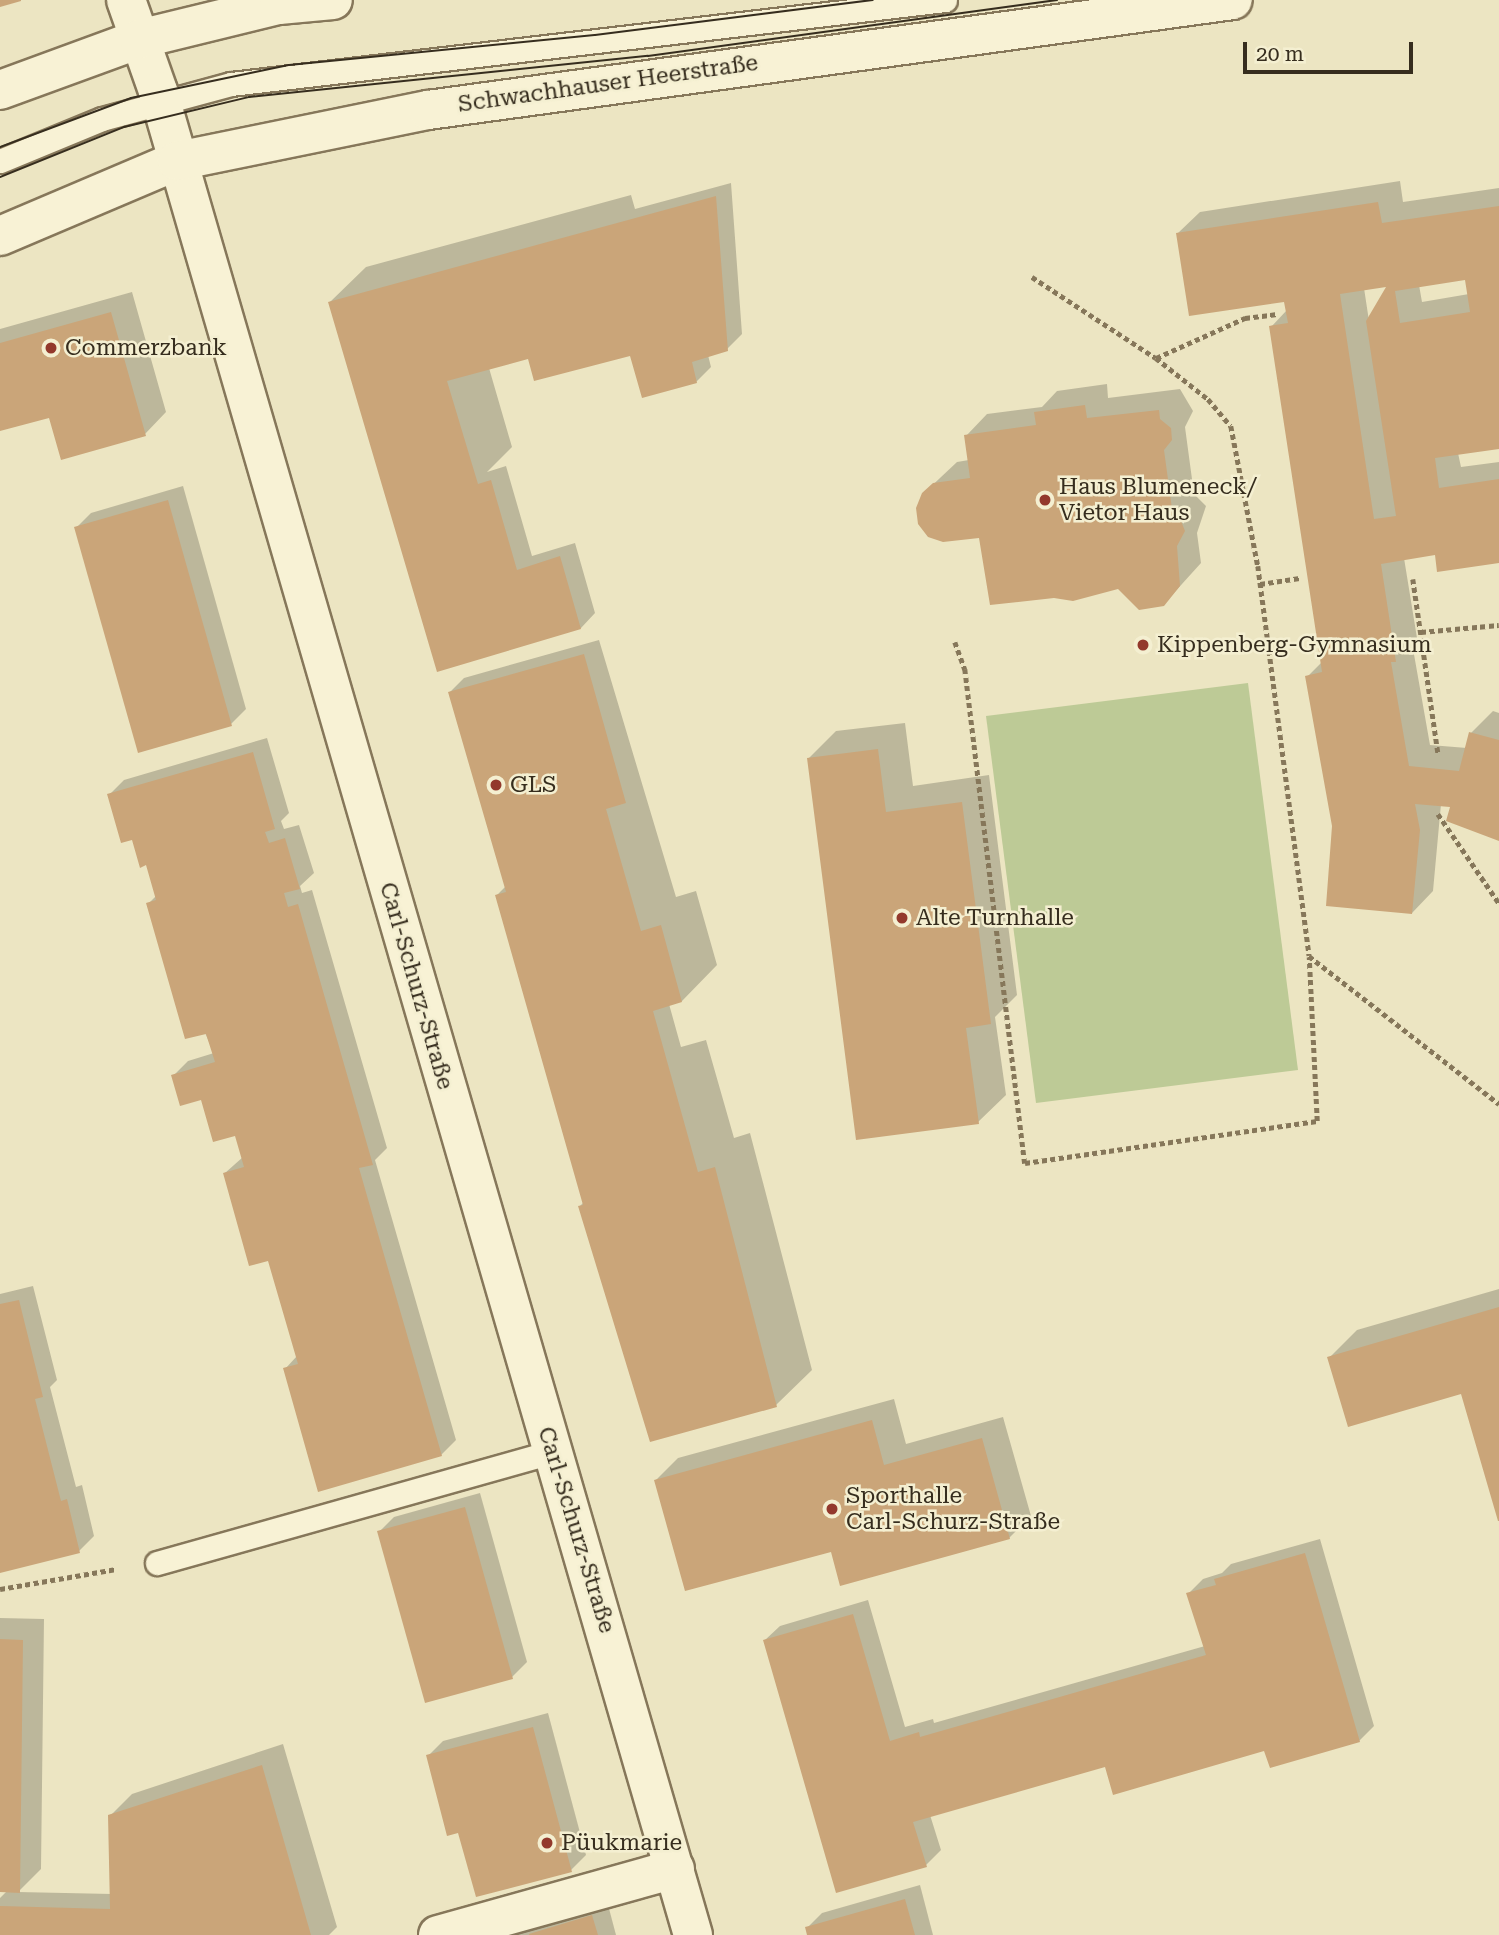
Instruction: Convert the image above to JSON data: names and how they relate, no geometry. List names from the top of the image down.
{
  "streets": {
    "street": ["Schwachhauser Heerstraße", "Carl-Schurz-Straße"]
  },
  "crossings": [
    ["Schwachhauser Heerstraße", "Carl-Schurz-Straße"]
  ],
  "places": [
    "Commerzbank",
    "Haus Blumeneck/ Vietor Haus",
    "Kippenberg-Gymnasium",
    "GLS",
    "Alte Turnhalle",
    "Sporthalle Carl-Schurz-Straße",
    "Püukmarie"
  ],
  "scale_bar": "20 m"
}
